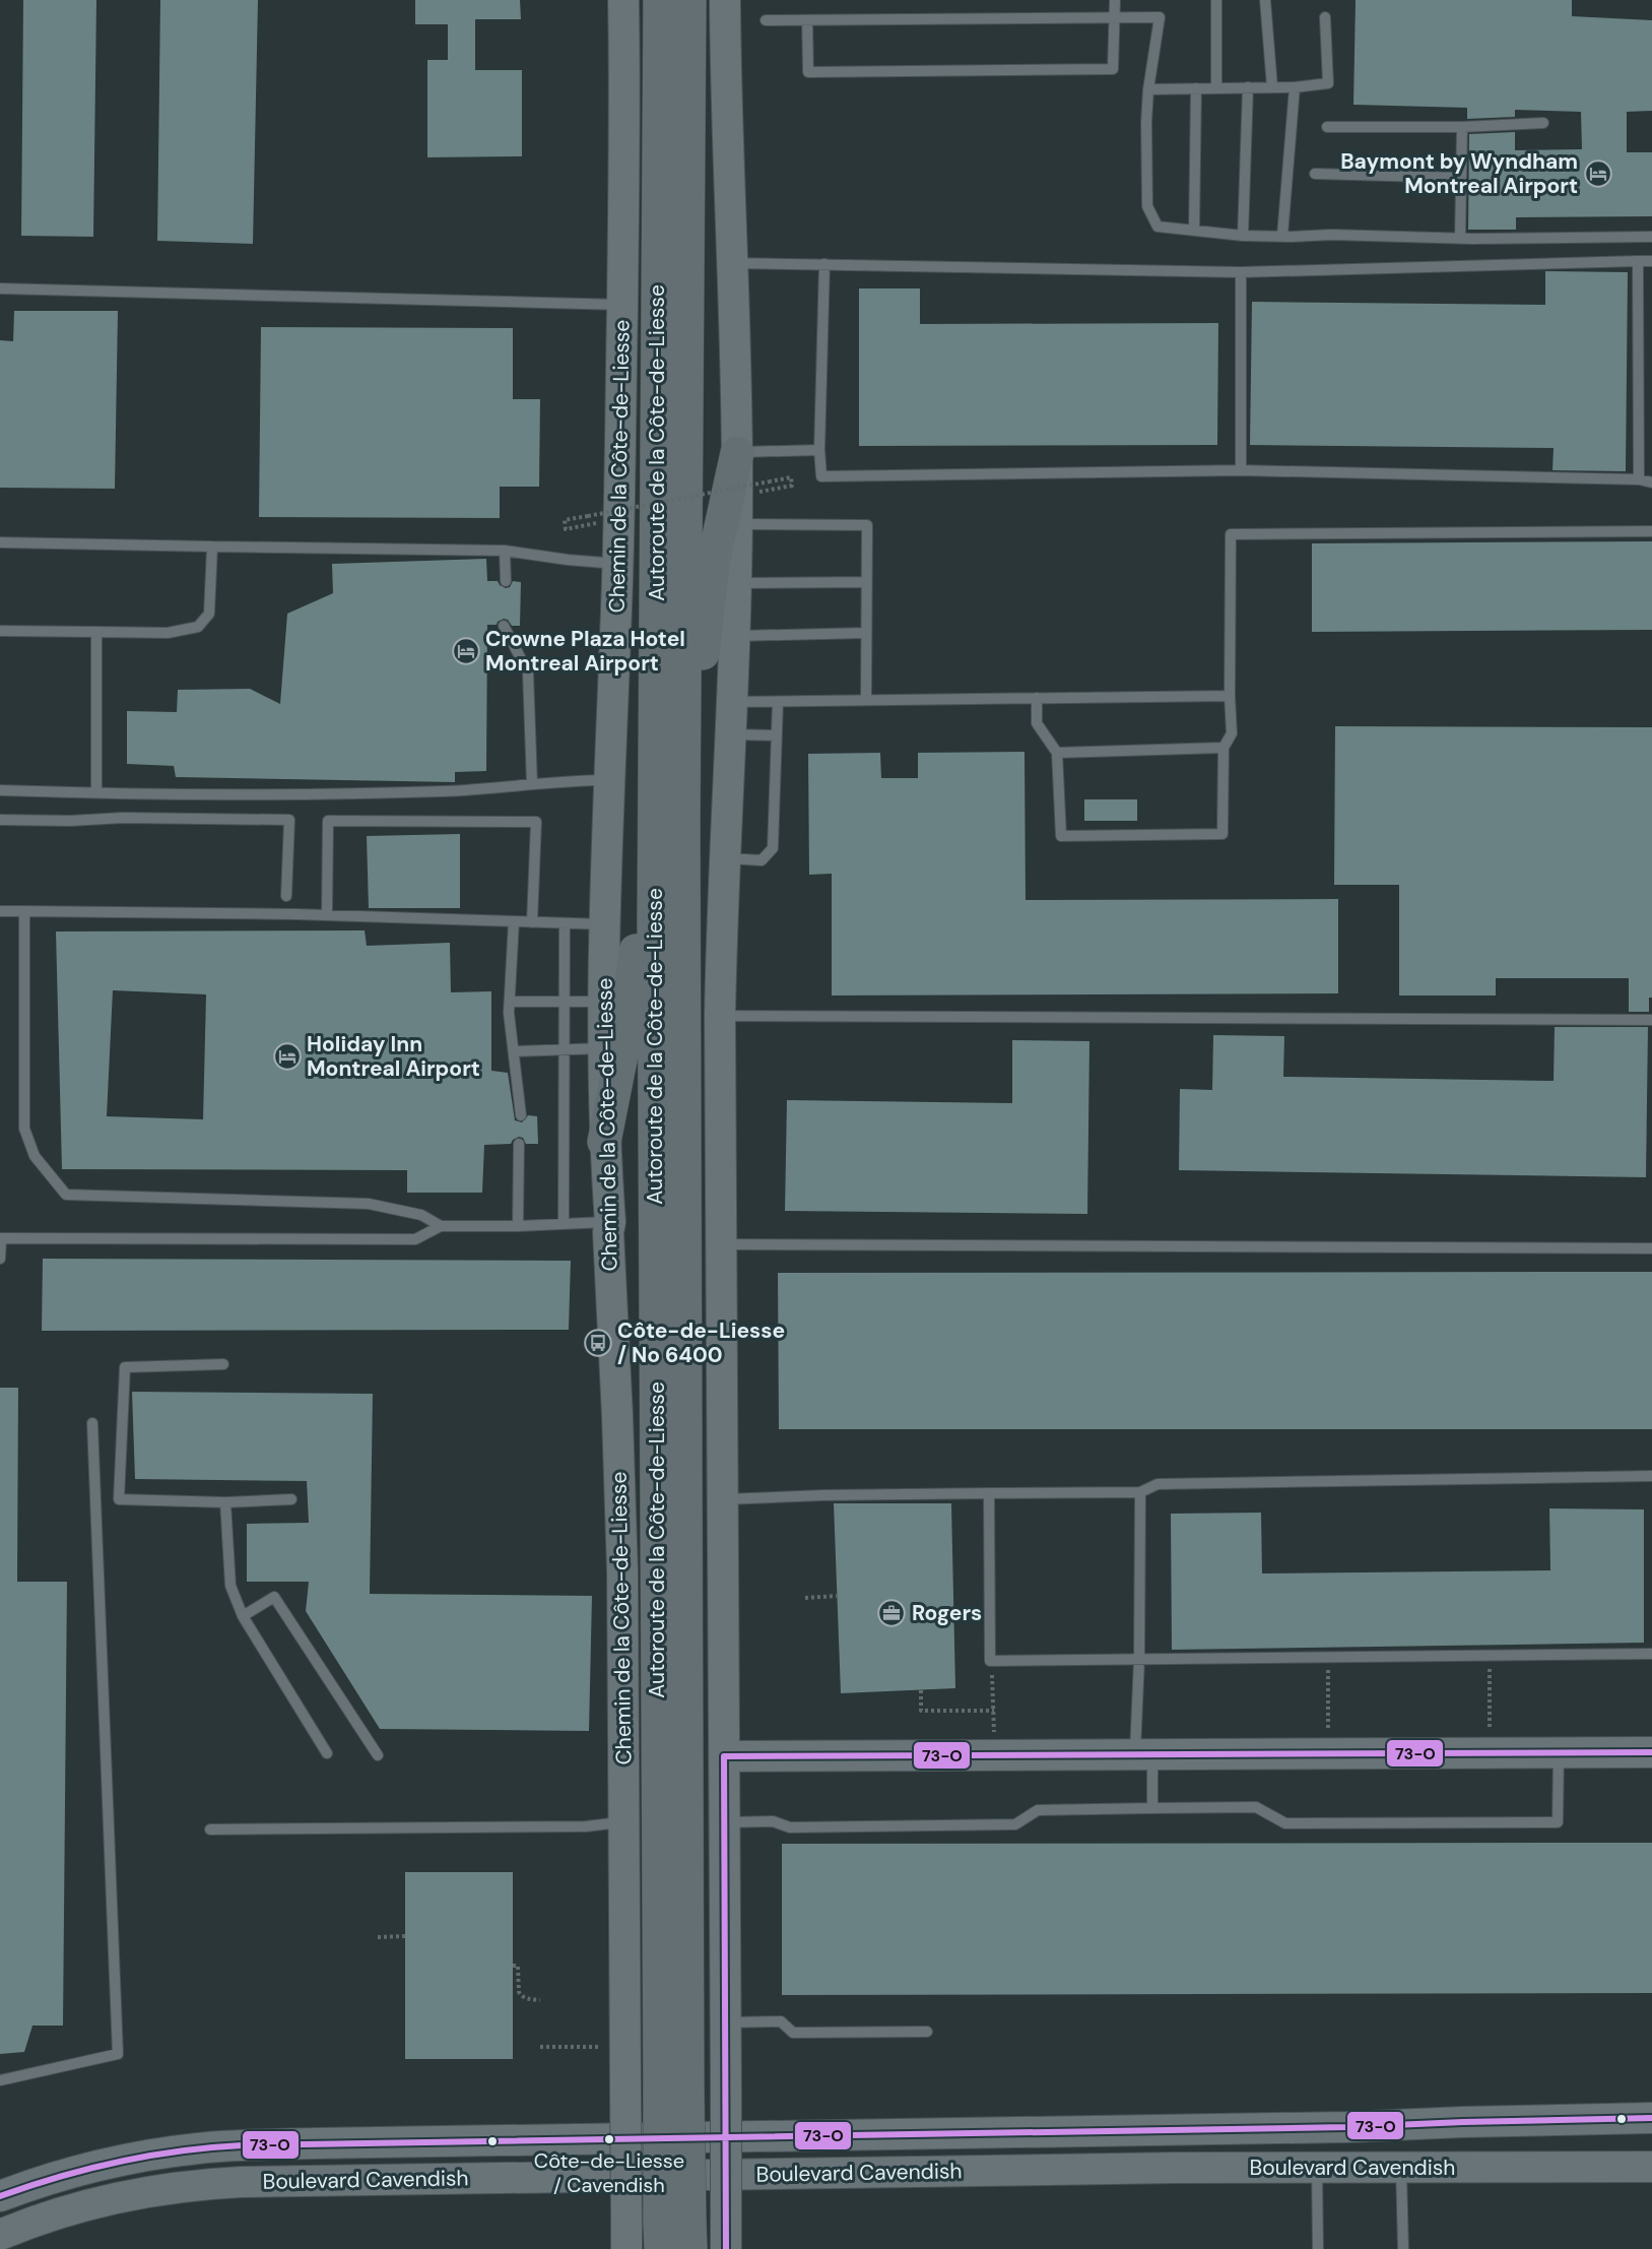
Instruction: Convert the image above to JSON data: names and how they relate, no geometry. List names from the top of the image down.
{
  "streets": {
    "highway": ["Autoroute de la Côte-de-Liesse"],
    "main road": ["Chemin de la Côte-de-Liesse", "Boulevard Cavendish"]
  },
  "places": {
    "hotel": ["Baymont by Wyndham Montreal Airport", "Crowne Plaza Hotel Montreal Airport", "Holiday Inn Montreal Airport"],
    "bus stop": ["Côte-de-Liesse / No 6400"],
    "office": ["Rogers"],
    "other": ["Côte-de-Liesse / Cavendish"]
  },
  "lines": ["transit line 73-O"]
}
